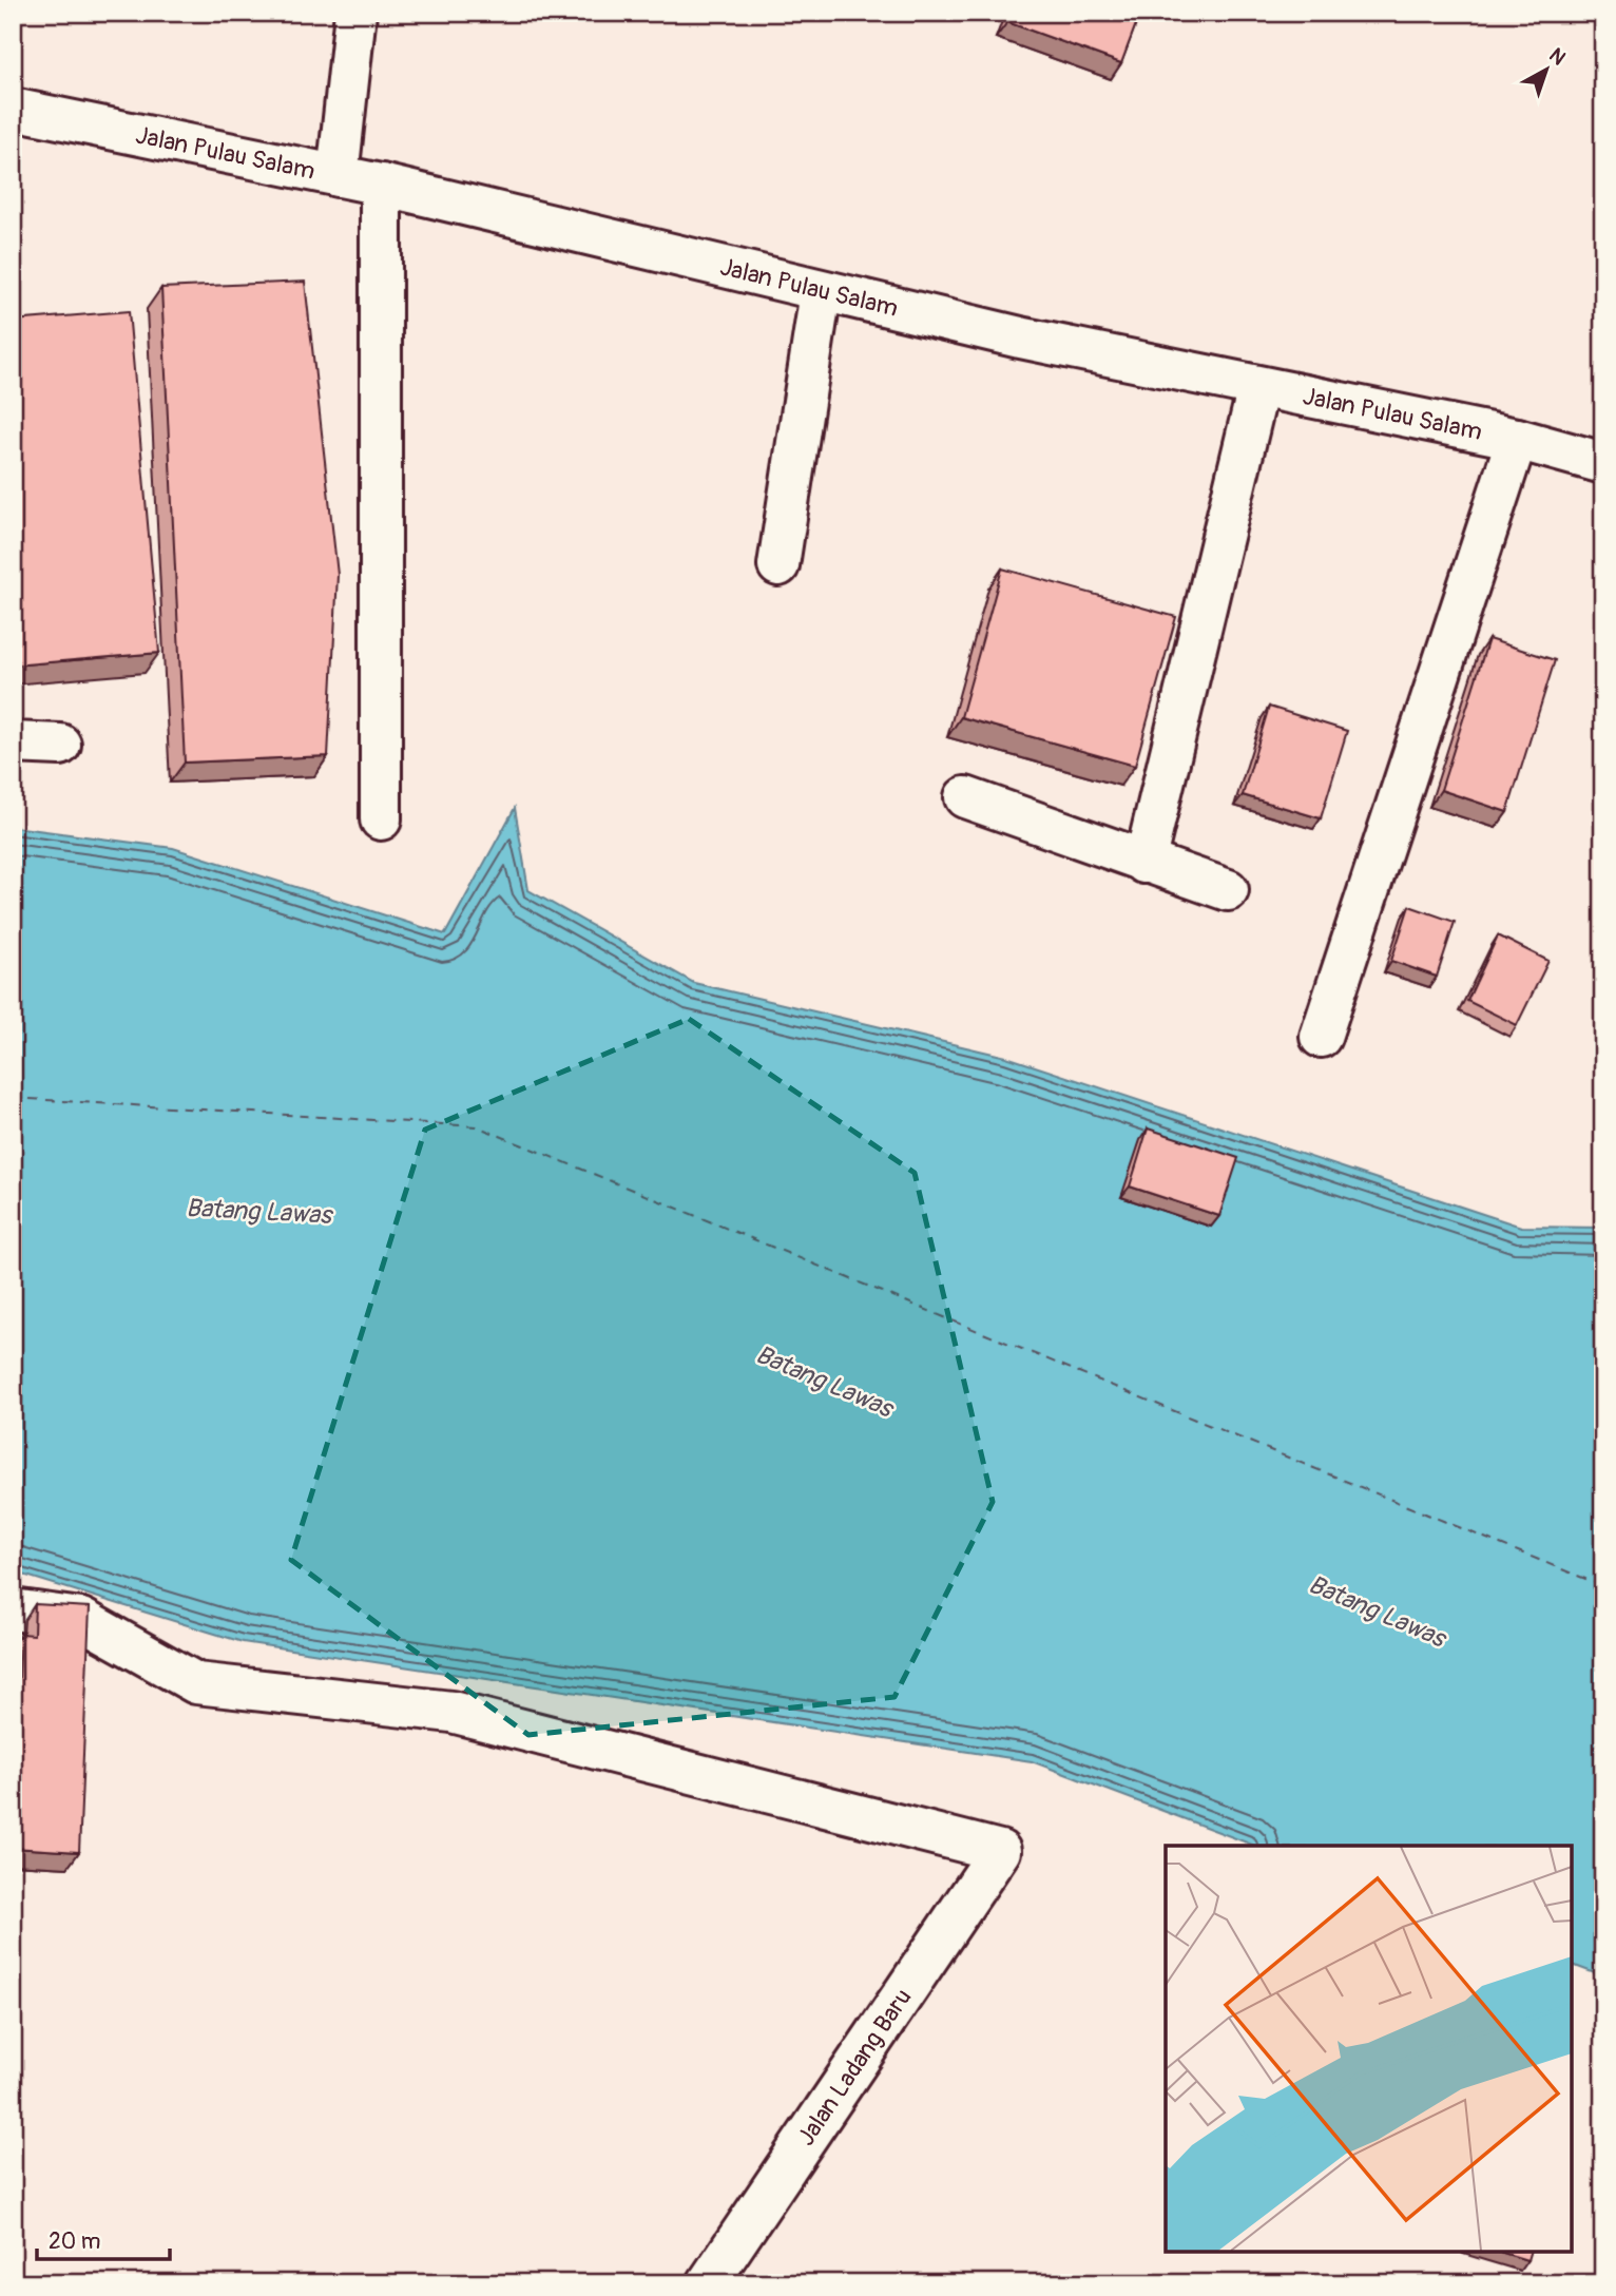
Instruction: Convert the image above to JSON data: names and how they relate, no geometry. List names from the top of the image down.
{
  "streets": {
    "street": ["Jalan Pulau Salam", "Jalan Ladang Baru"]
  },
  "water": ["Batang Lawas"],
  "scale_bar": "20 m",
  "north": "top right"
}
